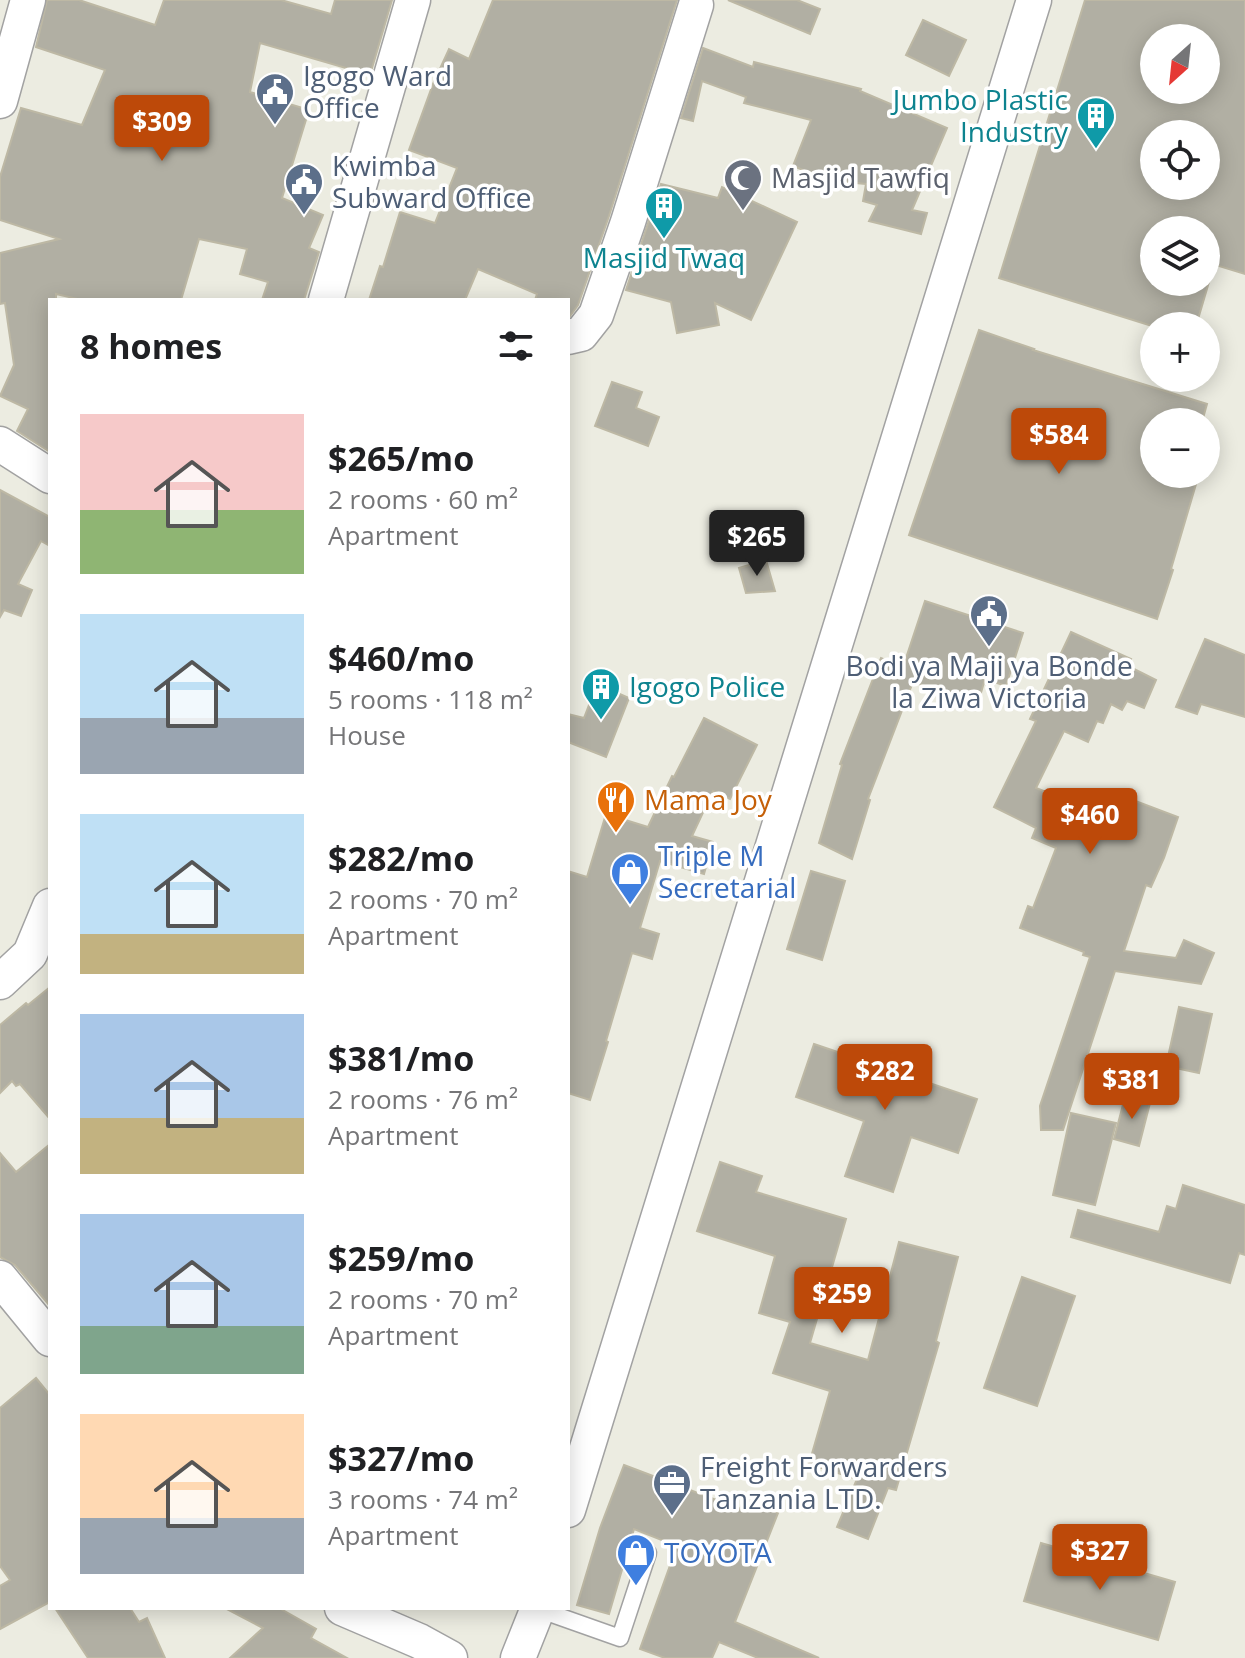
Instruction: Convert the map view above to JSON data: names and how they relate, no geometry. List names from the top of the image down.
{
  "places": {
    "public building": ["Igogo Ward Office", "Kwimba Subward Office", "Bodi ya Maji ya Bonde la Ziwa Victoria"],
    "building": ["Jumbo Plastic Industry", "Masjid Twaq", "Igogo Police"],
    "mosque": ["Masjid Tawfiq"],
    "restaurant": ["Mama Joy"],
    "shop": ["Triple M Secretarial", "TOYOTA"],
    "office": ["Freight Forwarders Tanzania LTD."]
  },
  "north": "bottom left",
  "page": {
    "map_buttons": ["+", "−"],
    "price": [
      "$309",
      "$584",
      "$265",
      "$460",
      "$282",
      "$381",
      "$259",
      "$327"
    ],
    "heading": "8 homes",
    "list": [
      {
        "name": "$265/mo",
        "note": "2 rooms · 60 m² · Apartment"
      },
      {
        "name": "$460/mo",
        "note": "5 rooms · 118 m² · House"
      },
      {
        "name": "$282/mo",
        "note": "2 rooms · 70 m² · Apartment"
      },
      {
        "name": "$381/mo",
        "note": "2 rooms · 76 m² · Apartment"
      },
      {
        "name": "$259/mo",
        "note": "2 rooms · 70 m² · Apartment"
      },
      {
        "name": "$327/mo",
        "note": "3 rooms · 74 m² · Apartment"
      }
    ]
  }
}
